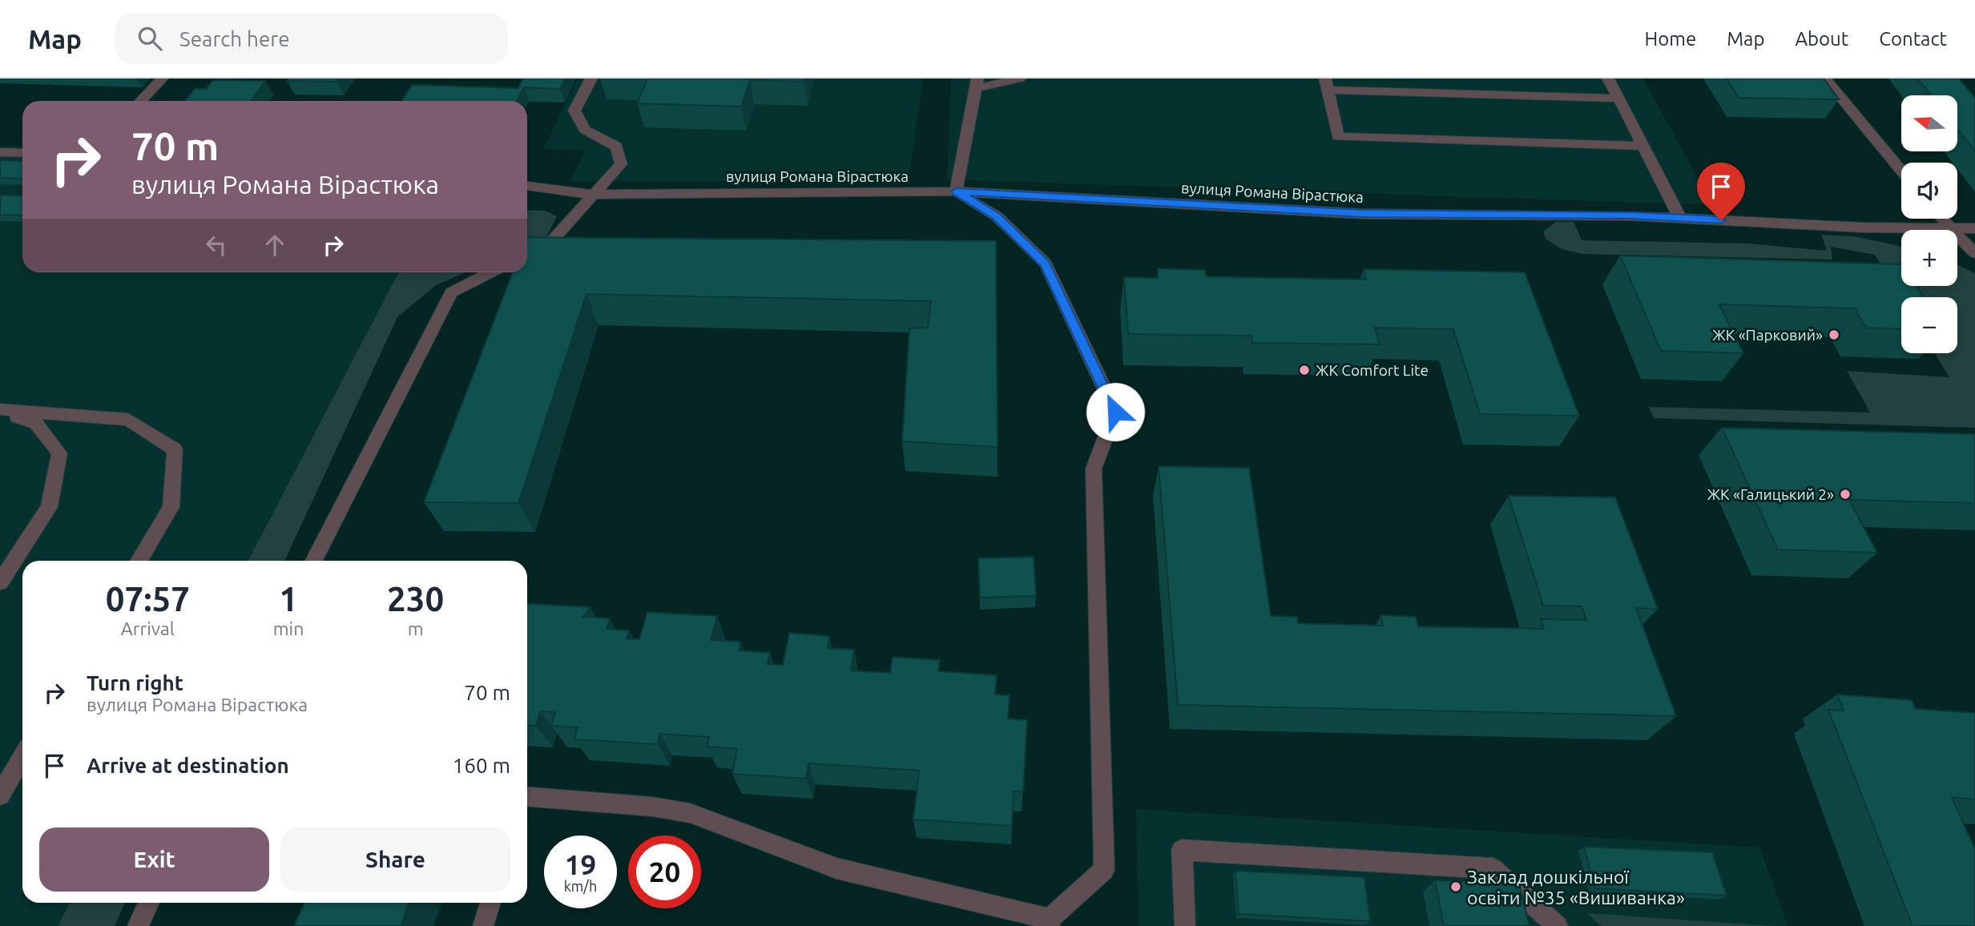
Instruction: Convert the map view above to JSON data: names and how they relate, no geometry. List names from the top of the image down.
{
  "streets": {
    "street": ["вулиця Романа Вірастюка"]
  },
  "places": [
    "ЖК «Парковий»",
    "ЖК Comfort Lite",
    "ЖК «Галицький 2»",
    "Заклад дошкільної освіти №35 «Вишиванка»"
  ],
  "north": "left",
  "page": {
    "header": "Map",
    "search": "Search here",
    "nav": [
      "Home",
      "Map",
      "About",
      "Contact"
    ],
    "map_buttons": ["+", "−"],
    "turn": ["70 m", "вулиця Романа Вірастюка"],
    "eta": [
      "07:57",
      "Arrival",
      "1",
      "min",
      "230",
      "m"
    ],
    "list": [
      {
        "name": "Turn right",
        "note": "вулиця Романа Вірастюка",
        "value": "70 m"
      },
      {
        "name": "Arrive at destination",
        "value": "160 m"
      }
    ],
    "buttons": ["Exit", "Share"],
    "speed": "19 km/h",
    "limit": "20"
  }
}
